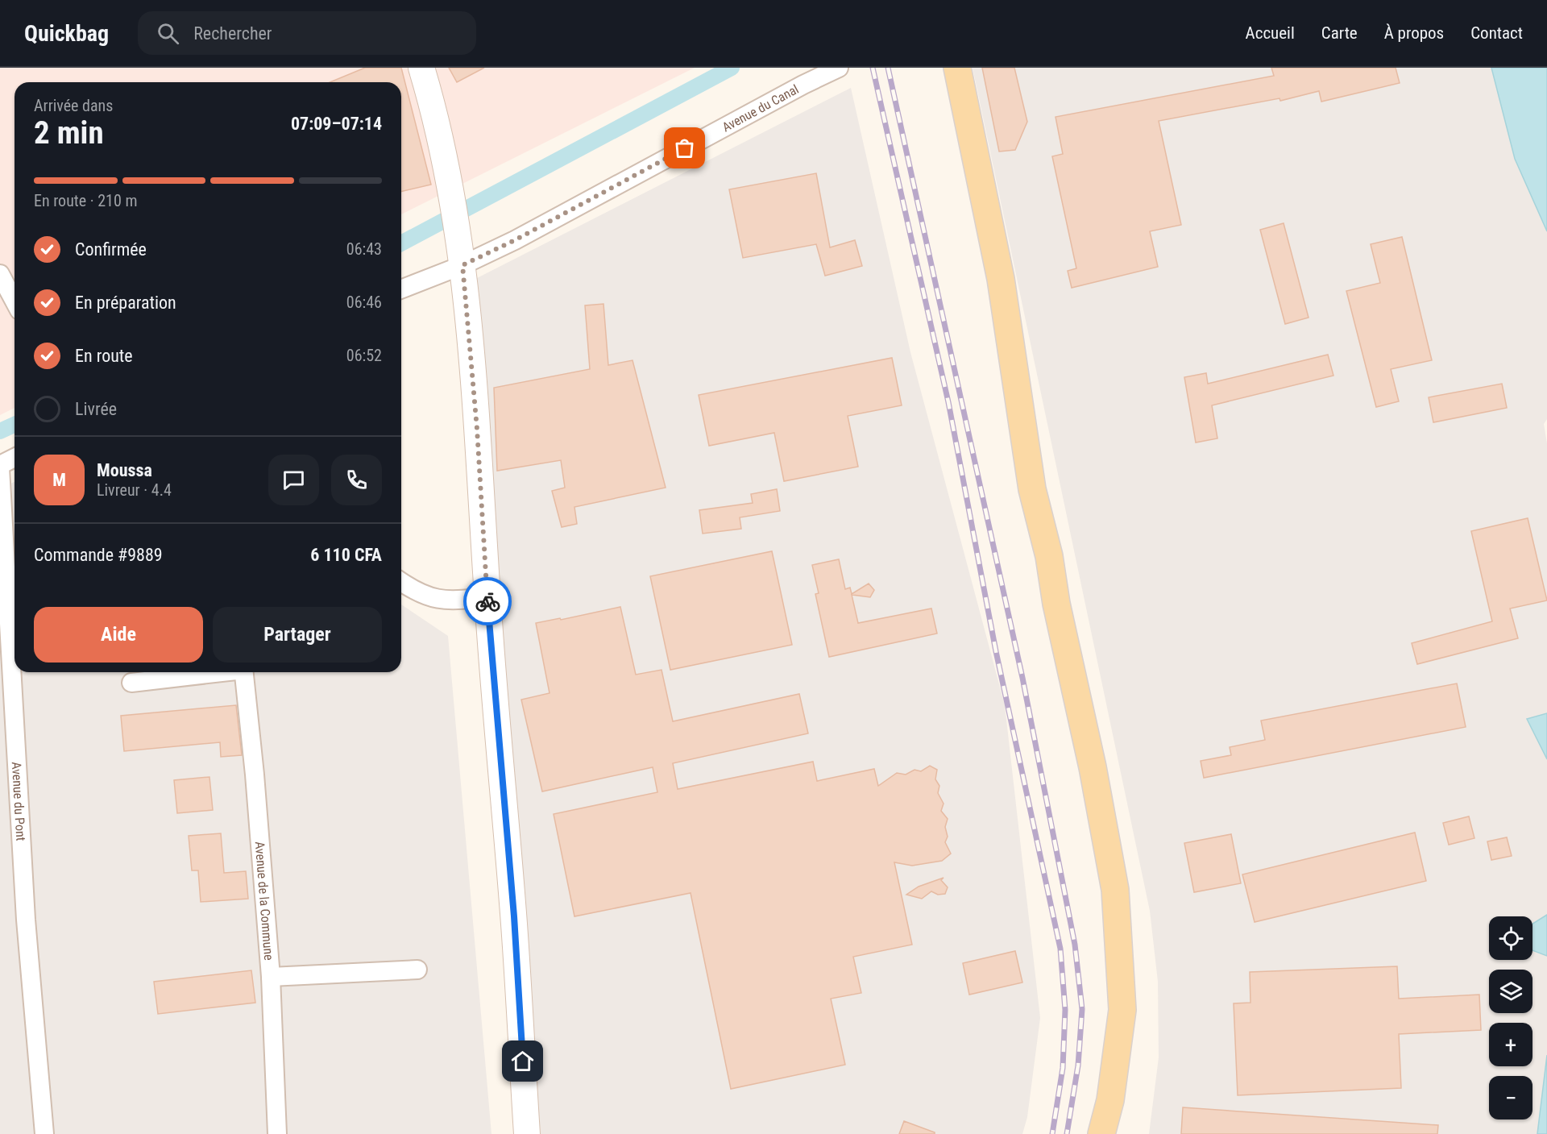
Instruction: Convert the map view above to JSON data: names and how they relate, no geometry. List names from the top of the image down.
{
  "streets": {
    "street": ["Avenue du Canal", "Avenue du Pont", "Avenue de la Commune"]
  },
  "page": {
    "header": "Quickbag",
    "search": "Rechercher",
    "nav": [
      "Accueil",
      "Carte",
      "À propos",
      "Contact"
    ],
    "heading": ["2 min", "Arrivée dans", "07:09–07:14"],
    "panel": [
      "Moussa",
      "Livreur · 4.4",
      "Commande #9889",
      "6 110 CFA"
    ],
    "bar": "En route · 210 m",
    "list": [
      ["Confirmée", "06:43"],
      ["En préparation", "06:46"],
      ["En route", "06:52"],
      "Livrée"
    ],
    "round": "M",
    "buttons": ["Aide", "Partager"],
    "map_buttons": ["+", "−"]
  }
}
